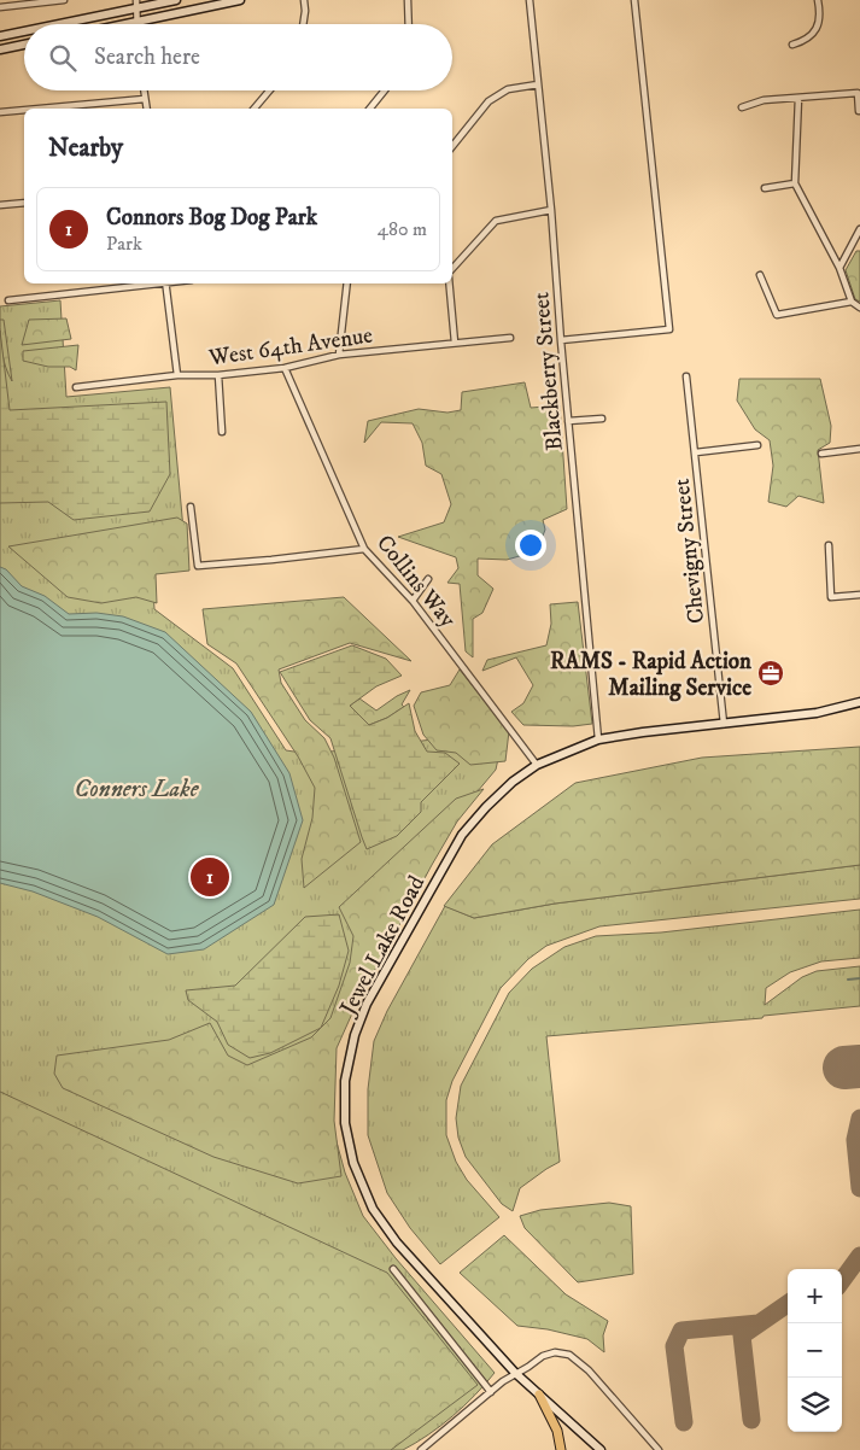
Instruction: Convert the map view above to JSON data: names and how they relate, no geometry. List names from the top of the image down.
{
  "streets": {
    "main road": ["Jewel Lake Road"],
    "street": [
      "West 64th Avenue",
      "Blackberry Street",
      "Chevigny Street",
      "Collins Way"
    ]
  },
  "crossings": [
    ["West 64th Avenue", "Collins Way"],
    ["Blackberry Street", "Jewel Lake Road"],
    ["Chevigny Street", "Jewel Lake Road"],
    ["Collins Way", "Jewel Lake Road"]
  ],
  "water": ["Conners Lake"],
  "places": {
    "office": ["RAMS - Rapid Action Mailing Service"]
  },
  "page": {
    "search": "Search here",
    "heading": "Nearby",
    "list": [
      {
        "mark": "1",
        "name": "Connors Bog Dog Park",
        "note": "Park",
        "value": "480 m"
      }
    ],
    "pins": "1",
    "map_buttons": ["+", "−"]
  }
}
